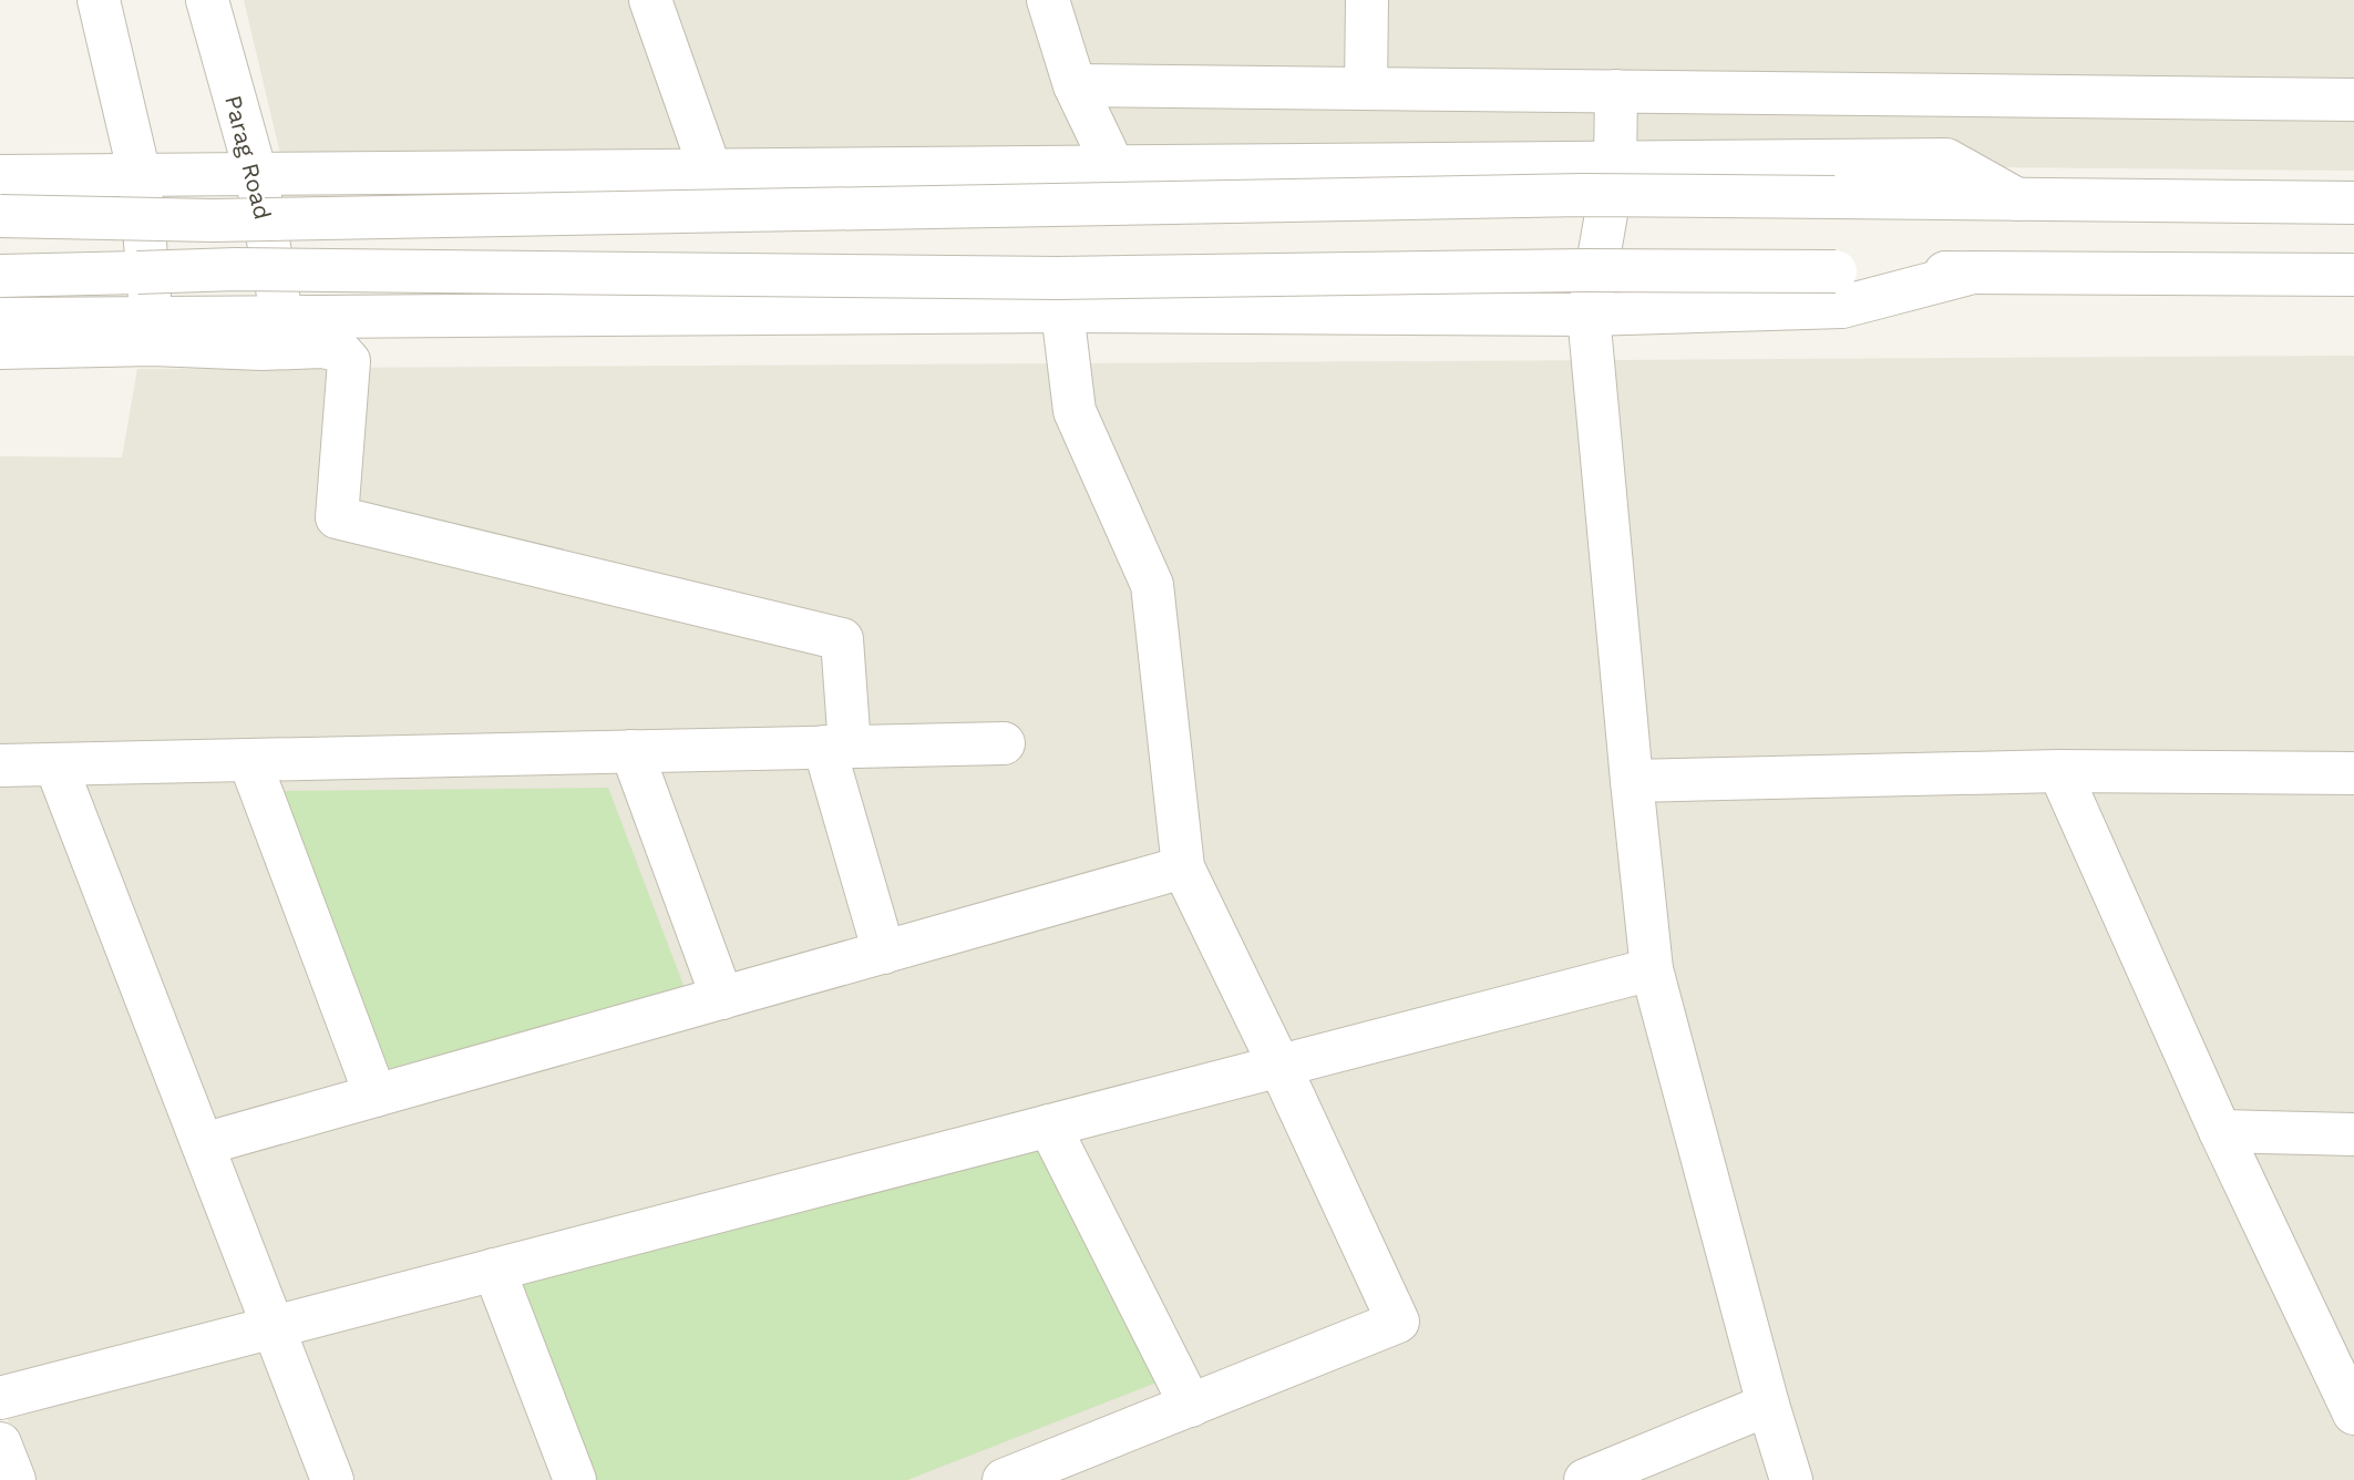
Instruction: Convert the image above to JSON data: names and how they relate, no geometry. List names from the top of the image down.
{
  "streets": {
    "street": ["Parag Road"]
  }
}
